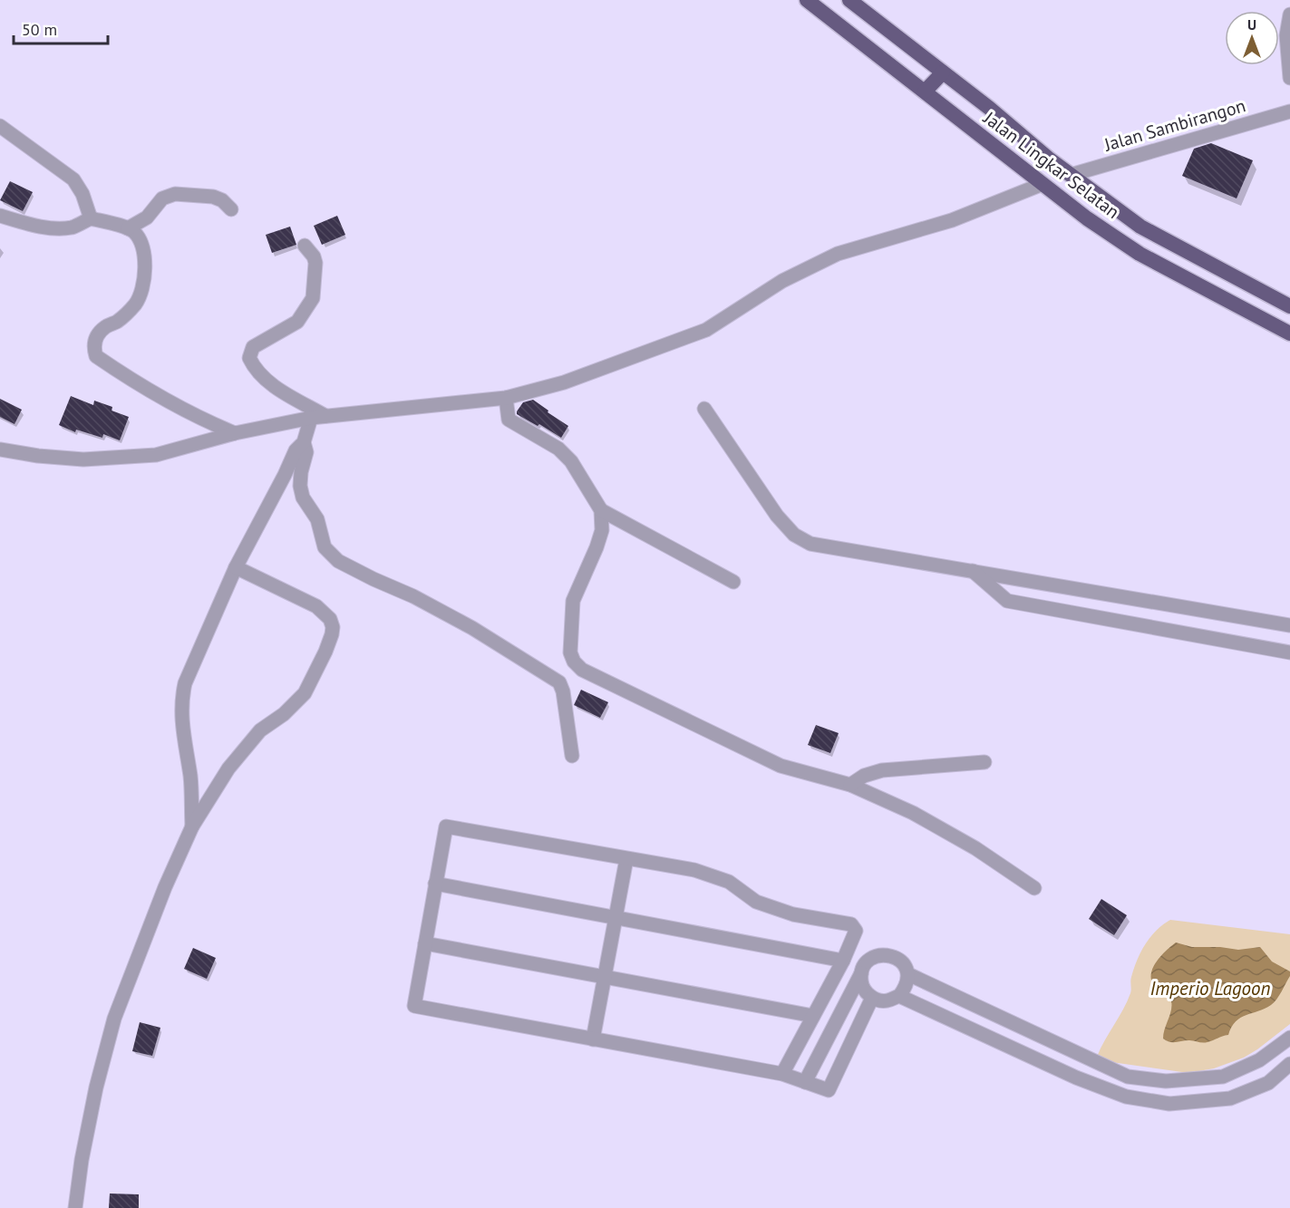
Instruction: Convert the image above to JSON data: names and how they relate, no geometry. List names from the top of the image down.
{
  "streets": {
    "highway": ["Jalan Lingkar Selatan"],
    "street": ["Jalan Sambirangon"]
  },
  "crossings": [
    ["Jalan Sambirangon", "Jalan Lingkar Selatan"]
  ],
  "water": ["Imperio Lagoon"],
  "scale_bar": "50 m",
  "north": "top"
}
